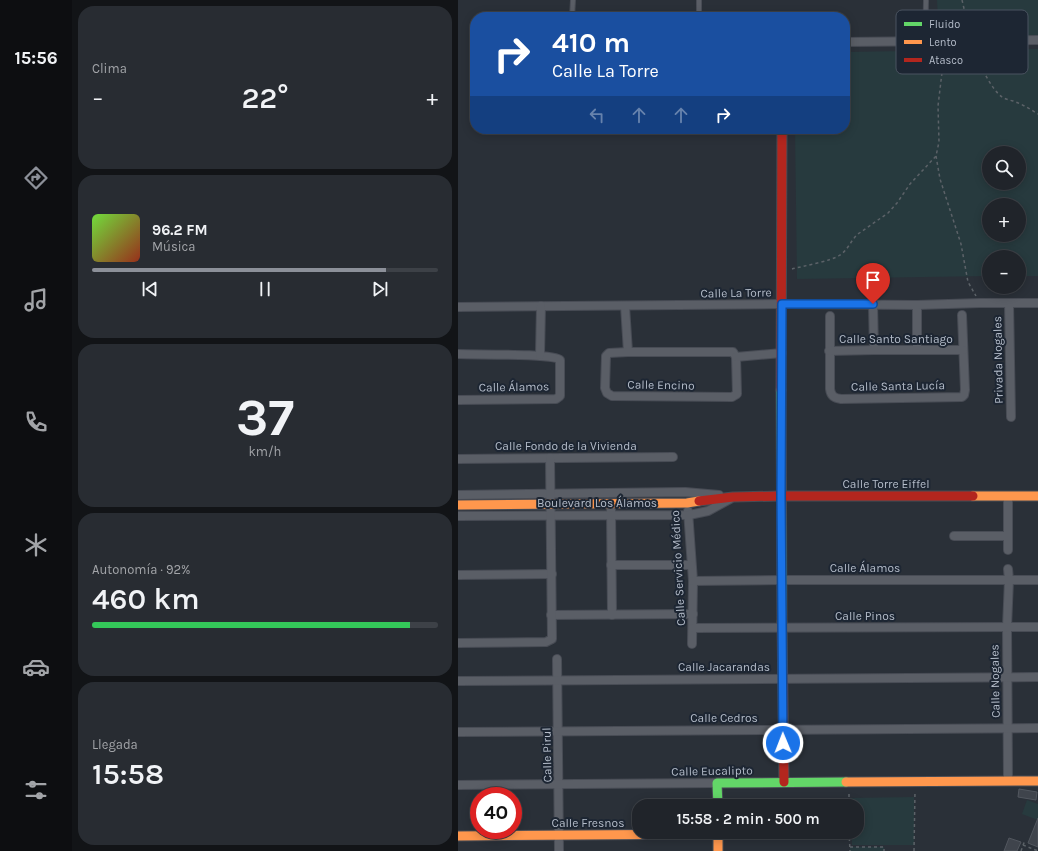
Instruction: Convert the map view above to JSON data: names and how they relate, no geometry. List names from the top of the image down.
{
  "streets": {
    "street": [
      "Calle La Torre",
      "Calle Santo Santiago",
      "Privada Nogales",
      "Calle Encino",
      "Calle Santa Lucía",
      "Calle Álamos",
      "Calle Fondo de la Vivienda",
      "Calle Torre Eiffel",
      "Boulevard Los Álamos",
      "Calle Servicio Médico",
      "Calle Pinos",
      "Calle Jacarandas",
      "Calle Nogales",
      "Calle Cedros",
      "Calle Pirul",
      "Calle Eucalipto",
      "Calle Fresnos"
    ]
  },
  "crossings": [
    ["Calle La Torre", "Privada Nogales"],
    ["Calle Santo Santiago", "Calle Santa Lucía"],
    ["Calle Álamos", "Calle Servicio Médico"],
    ["Calle Álamos", "Calle Nogales"],
    ["Calle Torre Eiffel", "Boulevard Los Álamos"],
    ["Boulevard Los Álamos", "Calle Servicio Médico"],
    ["Calle Servicio Médico", "Calle Pinos"],
    ["Calle Pinos", "Calle Nogales"],
    ["Calle Jacarandas", "Calle Nogales"],
    ["Calle Jacarandas", "Calle Pirul"],
    ["Calle Nogales", "Calle Cedros"],
    ["Calle Nogales", "Calle Eucalipto"],
    ["Calle Cedros", "Calle Pirul"],
    ["Calle Pirul", "Calle Eucalipto"],
    ["Calle Pirul", "Calle Fresnos"]
  ],
  "legend": ["Fluido", "Lento", "Atasco"],
  "page": {
    "tabs": "15:56",
    "tile": [
      "Clima",
      ["37", "km/h"],
      ["Autonomía · 92%", "460 km"],
      ["Llegada", "15:58"]
    ],
    "turn": ["410 m", "Calle La Torre"],
    "heat": ["−", "22°", "+"],
    "map_buttons": ["+", "−"],
    "song": ["96.2 FM", "Música"],
    "limit": "40",
    "trip": "15:58 · 2 min · 500 m"
  }
}
